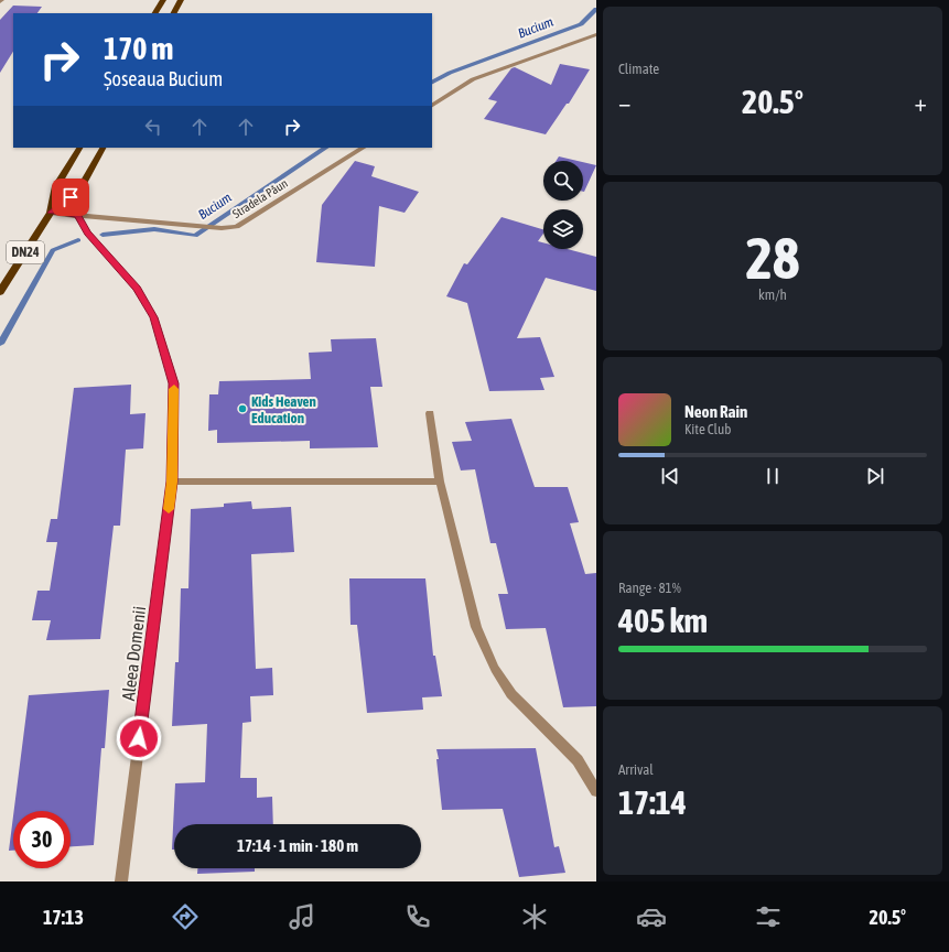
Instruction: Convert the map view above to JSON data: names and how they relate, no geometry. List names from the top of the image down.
{
  "streets": {
    "main road": ["DN24"],
    "street": ["Stradela Păun", "Aleea Domenii"]
  },
  "crossings": [
    ["Stradela Păun", "Aleea Domenii"]
  ],
  "water": ["Bucium"],
  "places": ["Kids Heaven Education"],
  "page": {
    "tile": [
      "Climate",
      ["28", "km/h"],
      ["Range · 81%", "405 km"],
      ["Arrival", "17:14"]
    ],
    "turn": ["170 m", "Șoseaua Bucium"],
    "heat": ["−", "20.5°", "+"],
    "song": ["Neon Rain", "Kite Club"],
    "limit": "30",
    "trip": "17:14 · 1 min · 180 m",
    "tabs": ["17:13", "20.5°"]
  }
}
